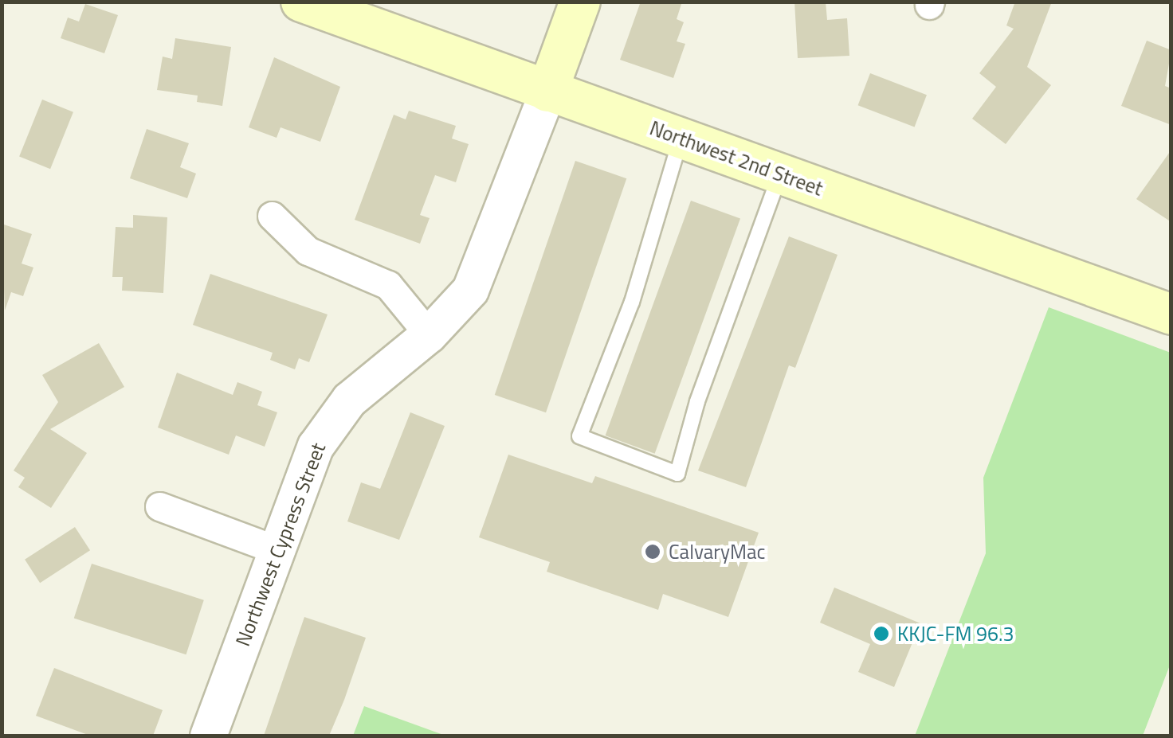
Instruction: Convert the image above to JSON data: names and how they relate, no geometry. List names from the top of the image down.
{
  "streets": {
    "main road": ["Northwest 2nd Street"],
    "street": ["Northwest Cypress Street"]
  },
  "crossings": [
    ["Northwest 2nd Street", "Northwest Cypress Street"]
  ],
  "places": ["CalvaryMac", "KKJC-FM 96.3"]
}
